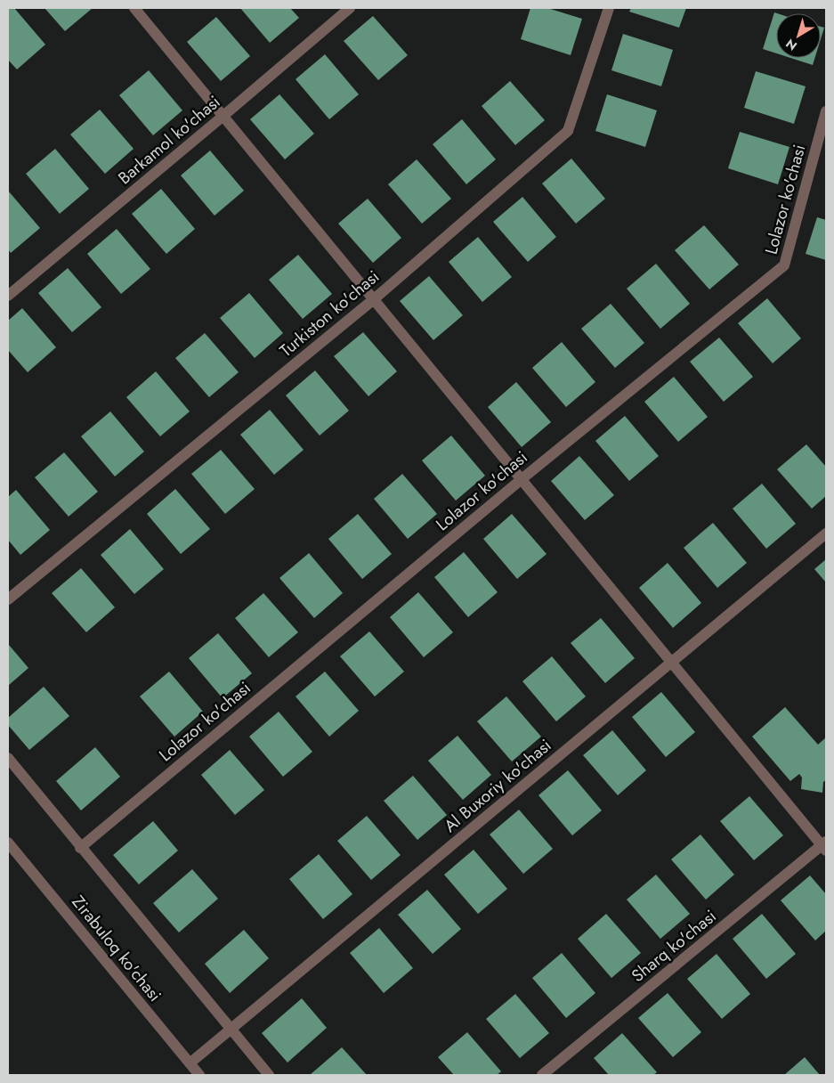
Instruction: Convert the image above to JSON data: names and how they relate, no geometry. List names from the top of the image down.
{
  "streets": {
    "street": [
      "Barkamol ko'chasi",
      "Lolazor ko'chasi",
      "Turkiston ko'chasi",
      "Al Buxoriy ko'chasi",
      "Sharq ko'chasi",
      "Zirabuloq ko'chasi"
    ]
  },
  "crossings": [
    ["Al Buxoriy ko'chasi", "Zirabuloq ko'chasi"]
  ],
  "north": "bottom left"
}
